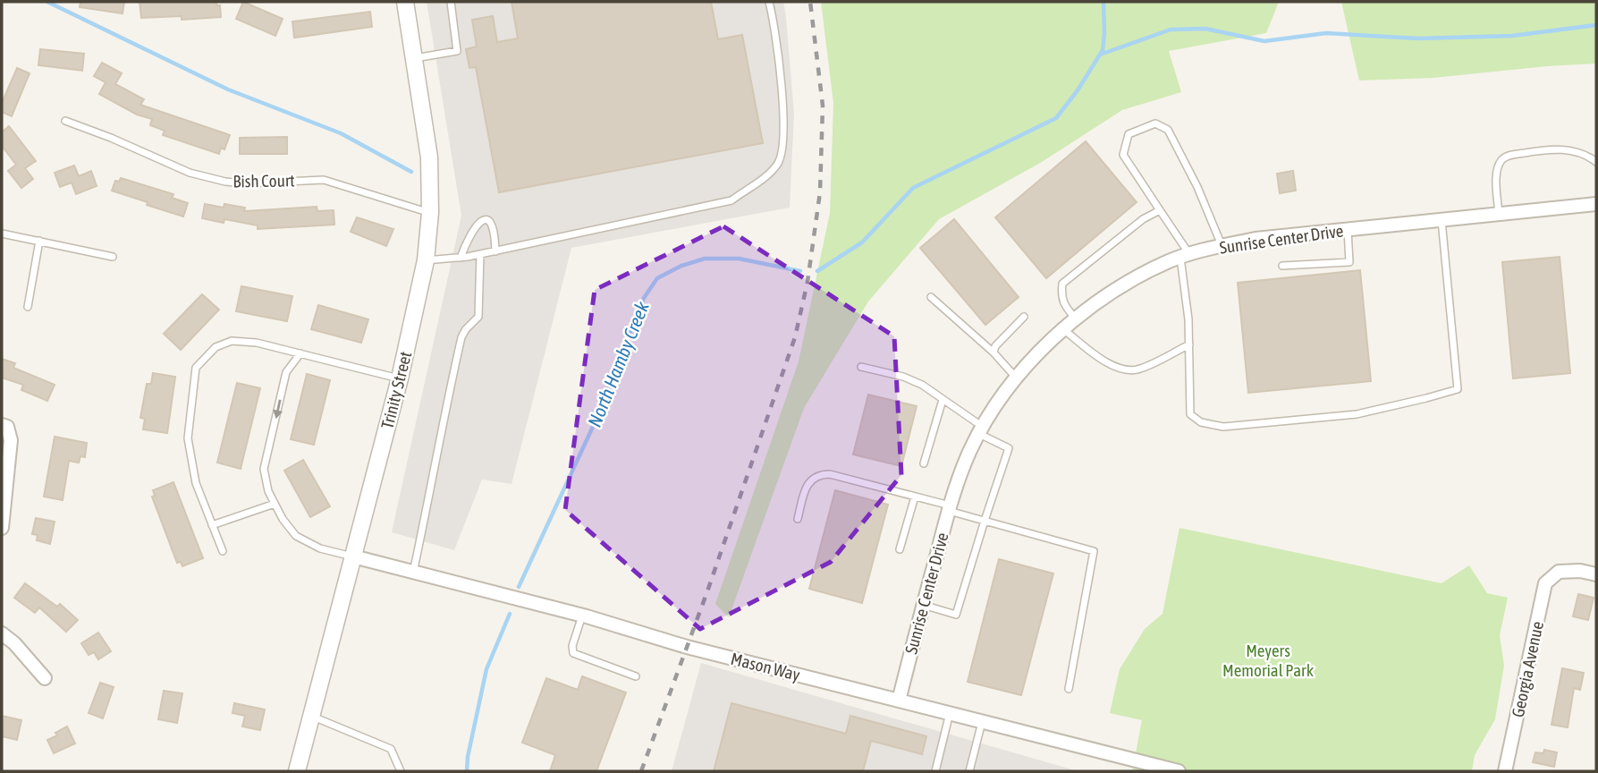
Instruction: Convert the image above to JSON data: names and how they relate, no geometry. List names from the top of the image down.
{
  "streets": {
    "street": [
      "Sunrise Center Drive",
      "Trinity Street",
      "Mason Way",
      "Georgia Avenue"
    ],
    "lane": ["Bish Court"]
  },
  "crossings": [
    ["Bish Court", "Trinity Street"],
    ["Sunrise Center Drive", "Mason Way"],
    ["Trinity Street", "Mason Way"]
  ],
  "water": ["North Hamby Creek"],
  "parks": ["Meyers Memorial Park"]
}
